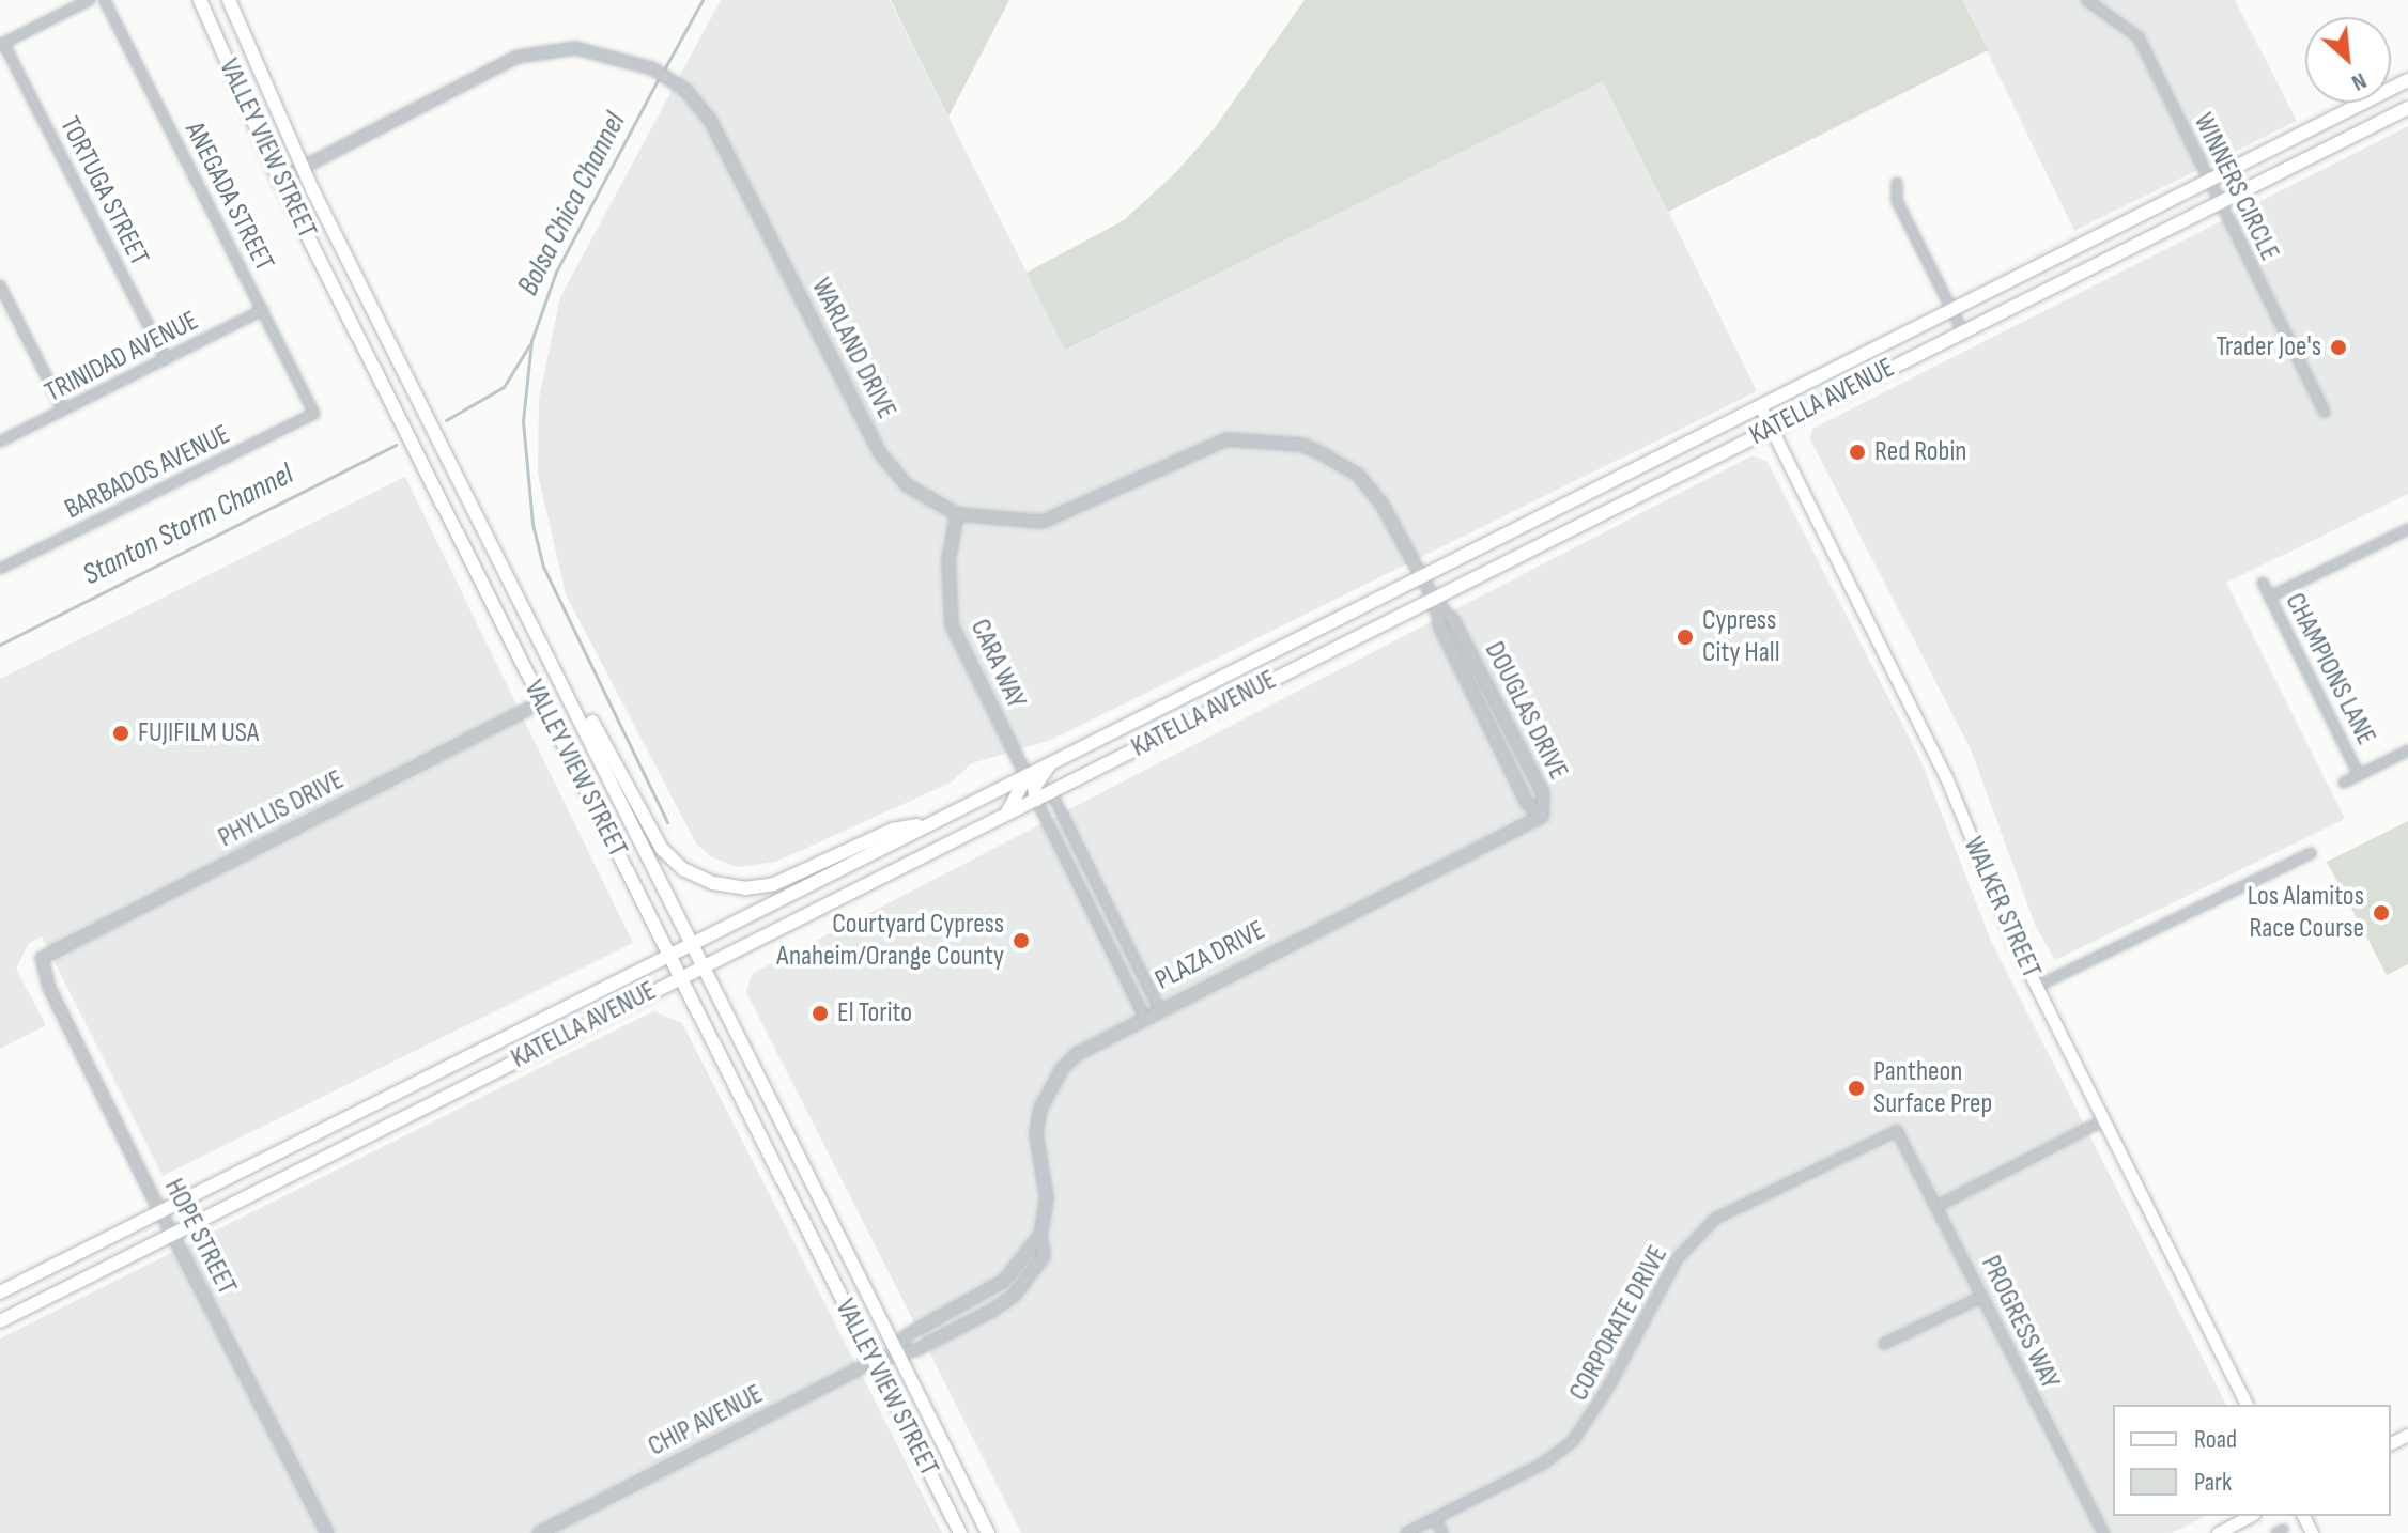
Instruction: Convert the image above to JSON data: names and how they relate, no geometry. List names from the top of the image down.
{
  "streets": {
    "main road": ["VALLEY VIEW STREET", "KATELLA AVENUE", "WALKER STREET"],
    "street": [
      "WINNERS CIRCLE",
      "TORTUGA STREET",
      "ANEGADA STREET",
      "WARLAND DRIVE",
      "TRINIDAD AVENUE",
      "BARBADOS AVENUE",
      "CARA WAY",
      "CHAMPIONS LANE",
      "DOUGLAS DRIVE",
      "PHYLLIS DRIVE",
      "PLAZA DRIVE",
      "HOPE STREET",
      "PROGRESS WAY",
      "CORPORATE DRIVE",
      "CHIP AVENUE"
    ]
  },
  "crossings": [
    ["VALLEY VIEW STREET", "WARLAND DRIVE"],
    ["VALLEY VIEW STREET", "KATELLA AVENUE"],
    ["VALLEY VIEW STREET", "PHYLLIS DRIVE"],
    ["VALLEY VIEW STREET", "PLAZA DRIVE"],
    ["VALLEY VIEW STREET", "CHIP AVENUE"],
    ["WINNERS CIRCLE", "KATELLA AVENUE"],
    ["TORTUGA STREET", "TRINIDAD AVENUE"],
    ["ANEGADA STREET", "TRINIDAD AVENUE"],
    ["ANEGADA STREET", "BARBADOS AVENUE"],
    ["WARLAND DRIVE", "KATELLA AVENUE"],
    ["WARLAND DRIVE", "CARA WAY"],
    ["WARLAND DRIVE", "DOUGLAS DRIVE"],
    ["KATELLA AVENUE", "CARA WAY"],
    ["KATELLA AVENUE", "DOUGLAS DRIVE"],
    ["KATELLA AVENUE", "WALKER STREET"],
    ["KATELLA AVENUE", "HOPE STREET"],
    ["DOUGLAS DRIVE", "PLAZA DRIVE"],
    ["PHYLLIS DRIVE", "HOPE STREET"],
    ["PLAZA DRIVE", "CHIP AVENUE"],
    ["PROGRESS WAY", "CORPORATE DRIVE"]
  ],
  "water": ["Bolsa Chica Channel", "Stanton Storm Channel"],
  "places": [
    "Trader Joe's",
    "Red Robin",
    "Cypress City Hall",
    "FUJIFILM USA",
    "Los Alamitos Race Course",
    "Courtyard Cypress Anaheim/Orange County",
    "El Torito",
    "Pantheon Surface Prep"
  ],
  "legend": ["Road", "Park"],
  "north": "bottom right"
}
